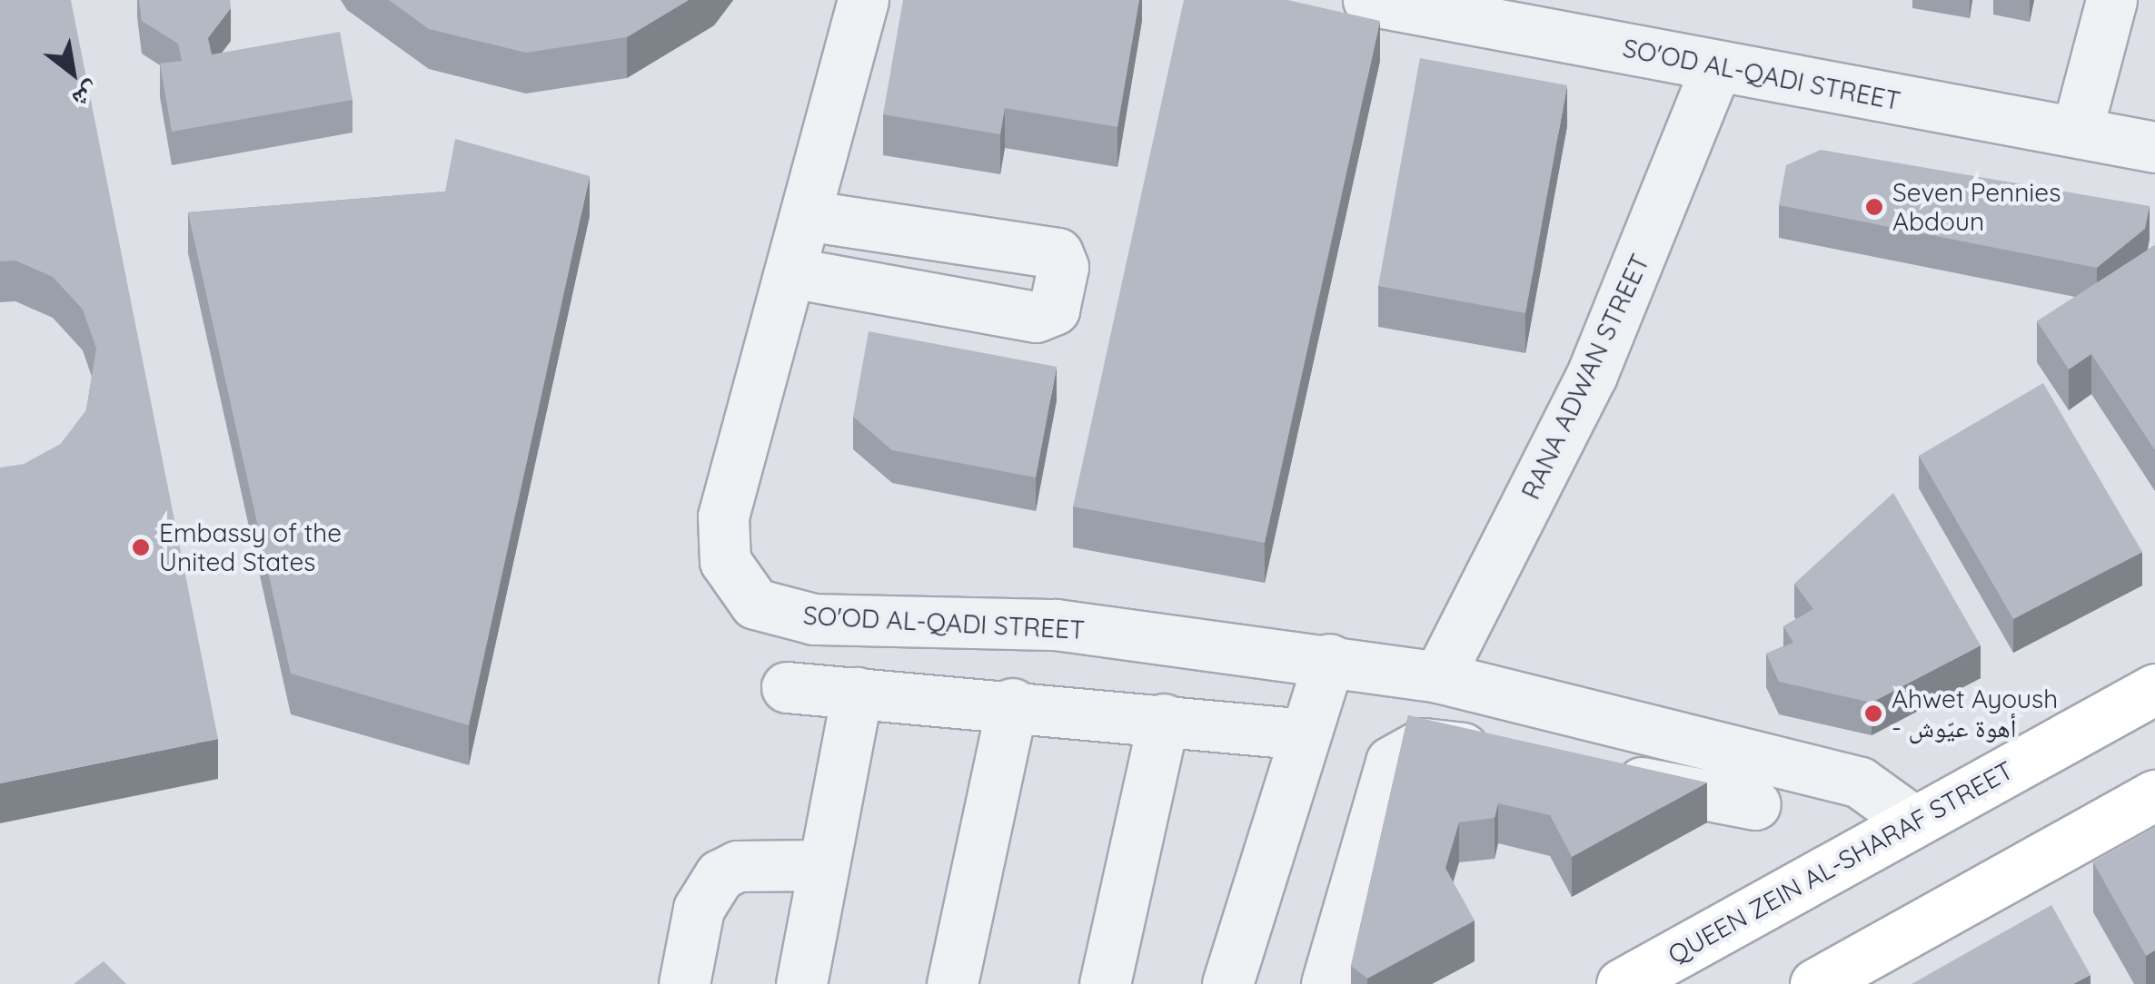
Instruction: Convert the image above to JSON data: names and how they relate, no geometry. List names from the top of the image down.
{
  "streets": {
    "main road": ["QUEEN ZEIN AL-SHARAF STREET"],
    "street": ["SO'OD AL-QADI STREET", "RANA ADWAN STREET"]
  },
  "crossings": [
    ["SO'OD AL-QADI STREET", "RANA ADWAN STREET"],
    ["SO'OD AL-QADI STREET", "QUEEN ZEIN AL-SHARAF STREET"]
  ],
  "places": ["Seven Pennies Abdoun", "Embassy of the United States", "Ahwet Ayoush - أهوة عيّوش"],
  "north": "bottom right"
}
